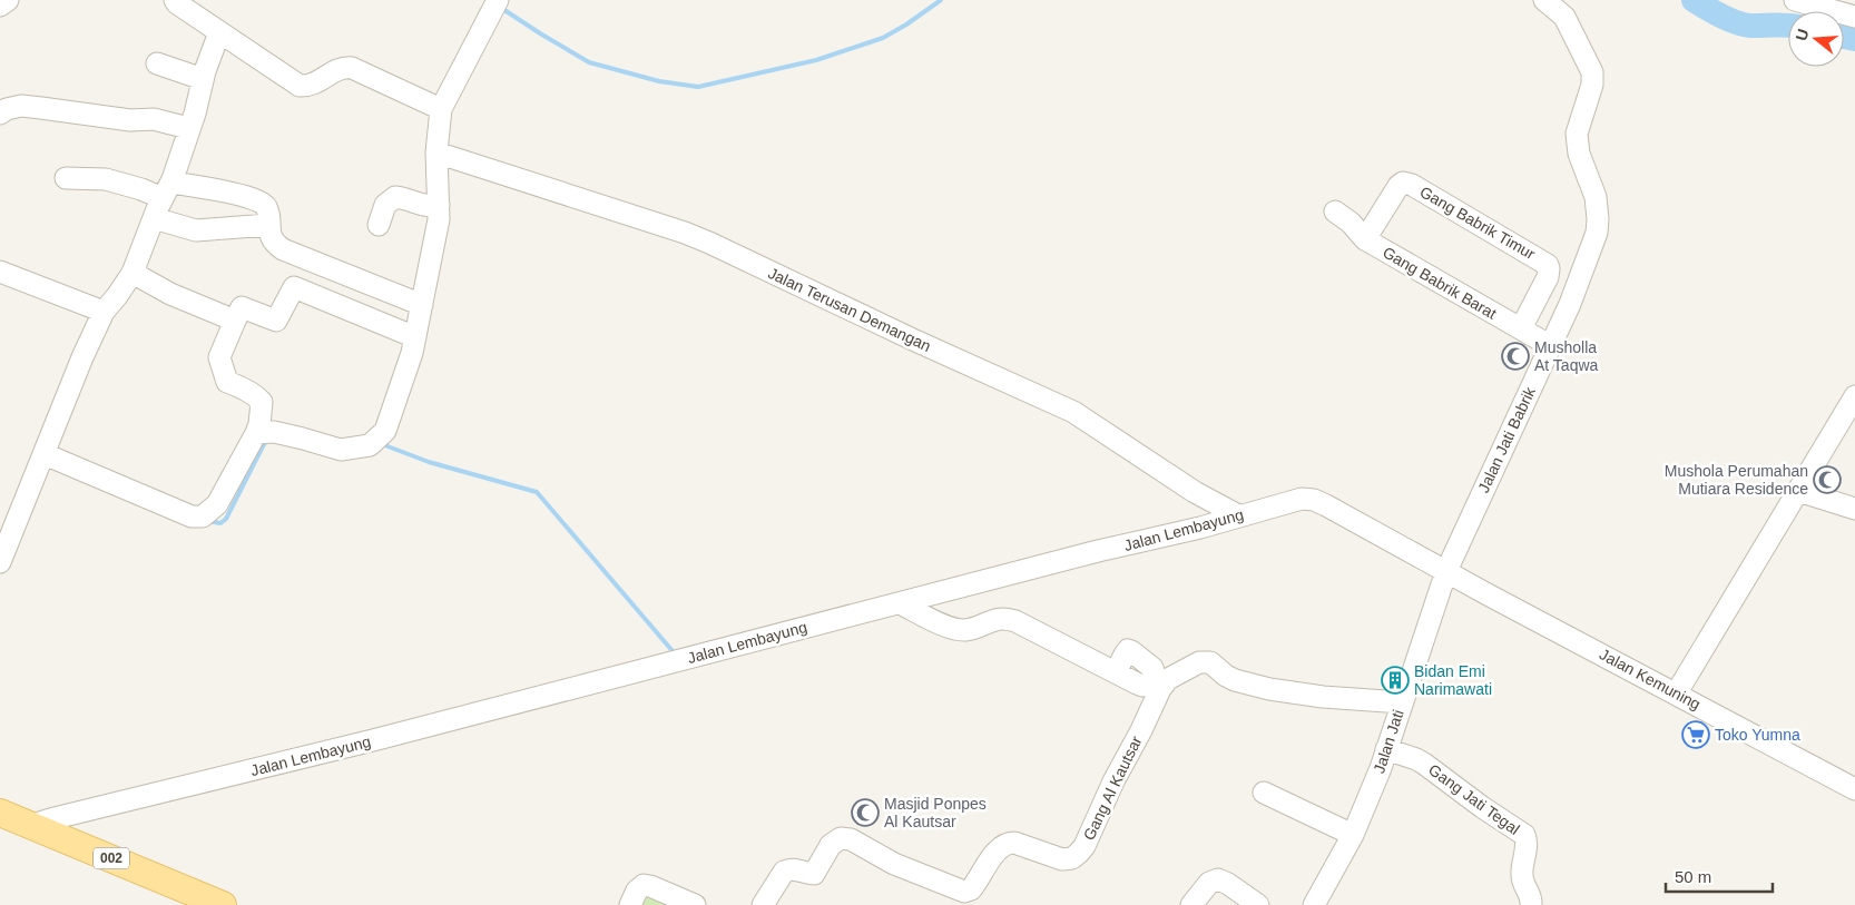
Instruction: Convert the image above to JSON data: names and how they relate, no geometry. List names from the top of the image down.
{
  "streets": {
    "main road": ["002"],
    "street": [
      "Gang Babrik Timur",
      "Gang Babrik Barat",
      "Jalan Terusan Demangan",
      "Jalan Jati Babrik",
      "Jalan Lembayung",
      "Jalan Kemuning",
      "Jalan Jati",
      "Gang Al Kautsar",
      "Gang Jati Tegal"
    ]
  },
  "crossings": [
    ["Gang Babrik Timur", "Gang Babrik Barat"],
    ["Gang Babrik Barat", "Jalan Jati Babrik"],
    ["Jalan Terusan Demangan", "Jalan Lembayung"],
    ["Jalan Jati Babrik", "Jalan Lembayung"],
    ["Jalan Jati Babrik", "Jalan Kemuning"],
    ["Jalan Jati Babrik", "Jalan Jati"],
    ["Jalan Lembayung", "Jalan Kemuning"],
    ["Jalan Lembayung", "Jalan Jati"],
    ["Jalan Lembayung", "002"],
    ["Jalan Kemuning", "Jalan Jati"],
    ["Jalan Jati", "Gang Al Kautsar"],
    ["Jalan Jati", "Gang Jati Tegal"]
  ],
  "places": {
    "mosque": ["Musholla At Taqwa", "Mushola Perumahan Mutiara Residence", "Masjid Ponpes Al Kautsar"],
    "building": ["Bidan Emi Narimawati"],
    "supermarket": ["Toko Yumna"]
  },
  "scale_bar": "50 m",
  "north": "left"
}
